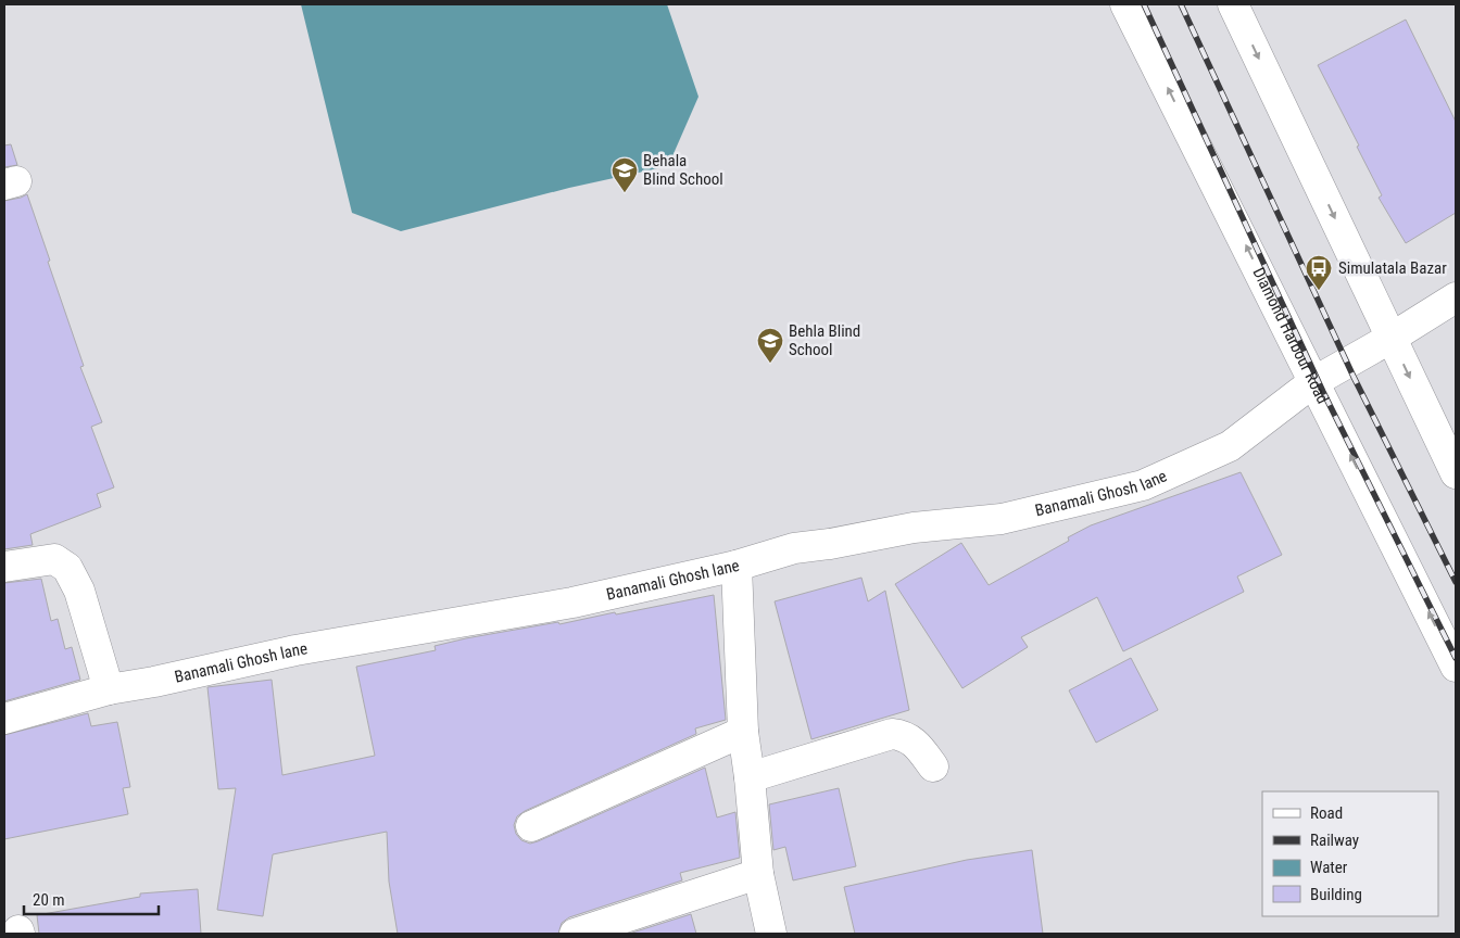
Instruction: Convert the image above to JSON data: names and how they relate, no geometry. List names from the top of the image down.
{
  "streets": {
    "main road": ["Diamond Harbour Road", "Banamali Ghosh lane"]
  },
  "crossings": [
    ["Diamond Harbour Road", "Banamali Ghosh lane"]
  ],
  "places": {
    "school or university": ["Behala Blind School", "Behla Blind School"],
    "bus stop": ["Simulatala Bazar"]
  },
  "legend": [
    "Road",
    "Railway",
    "Water",
    "Building"
  ],
  "scale_bar": "20 m"
}
